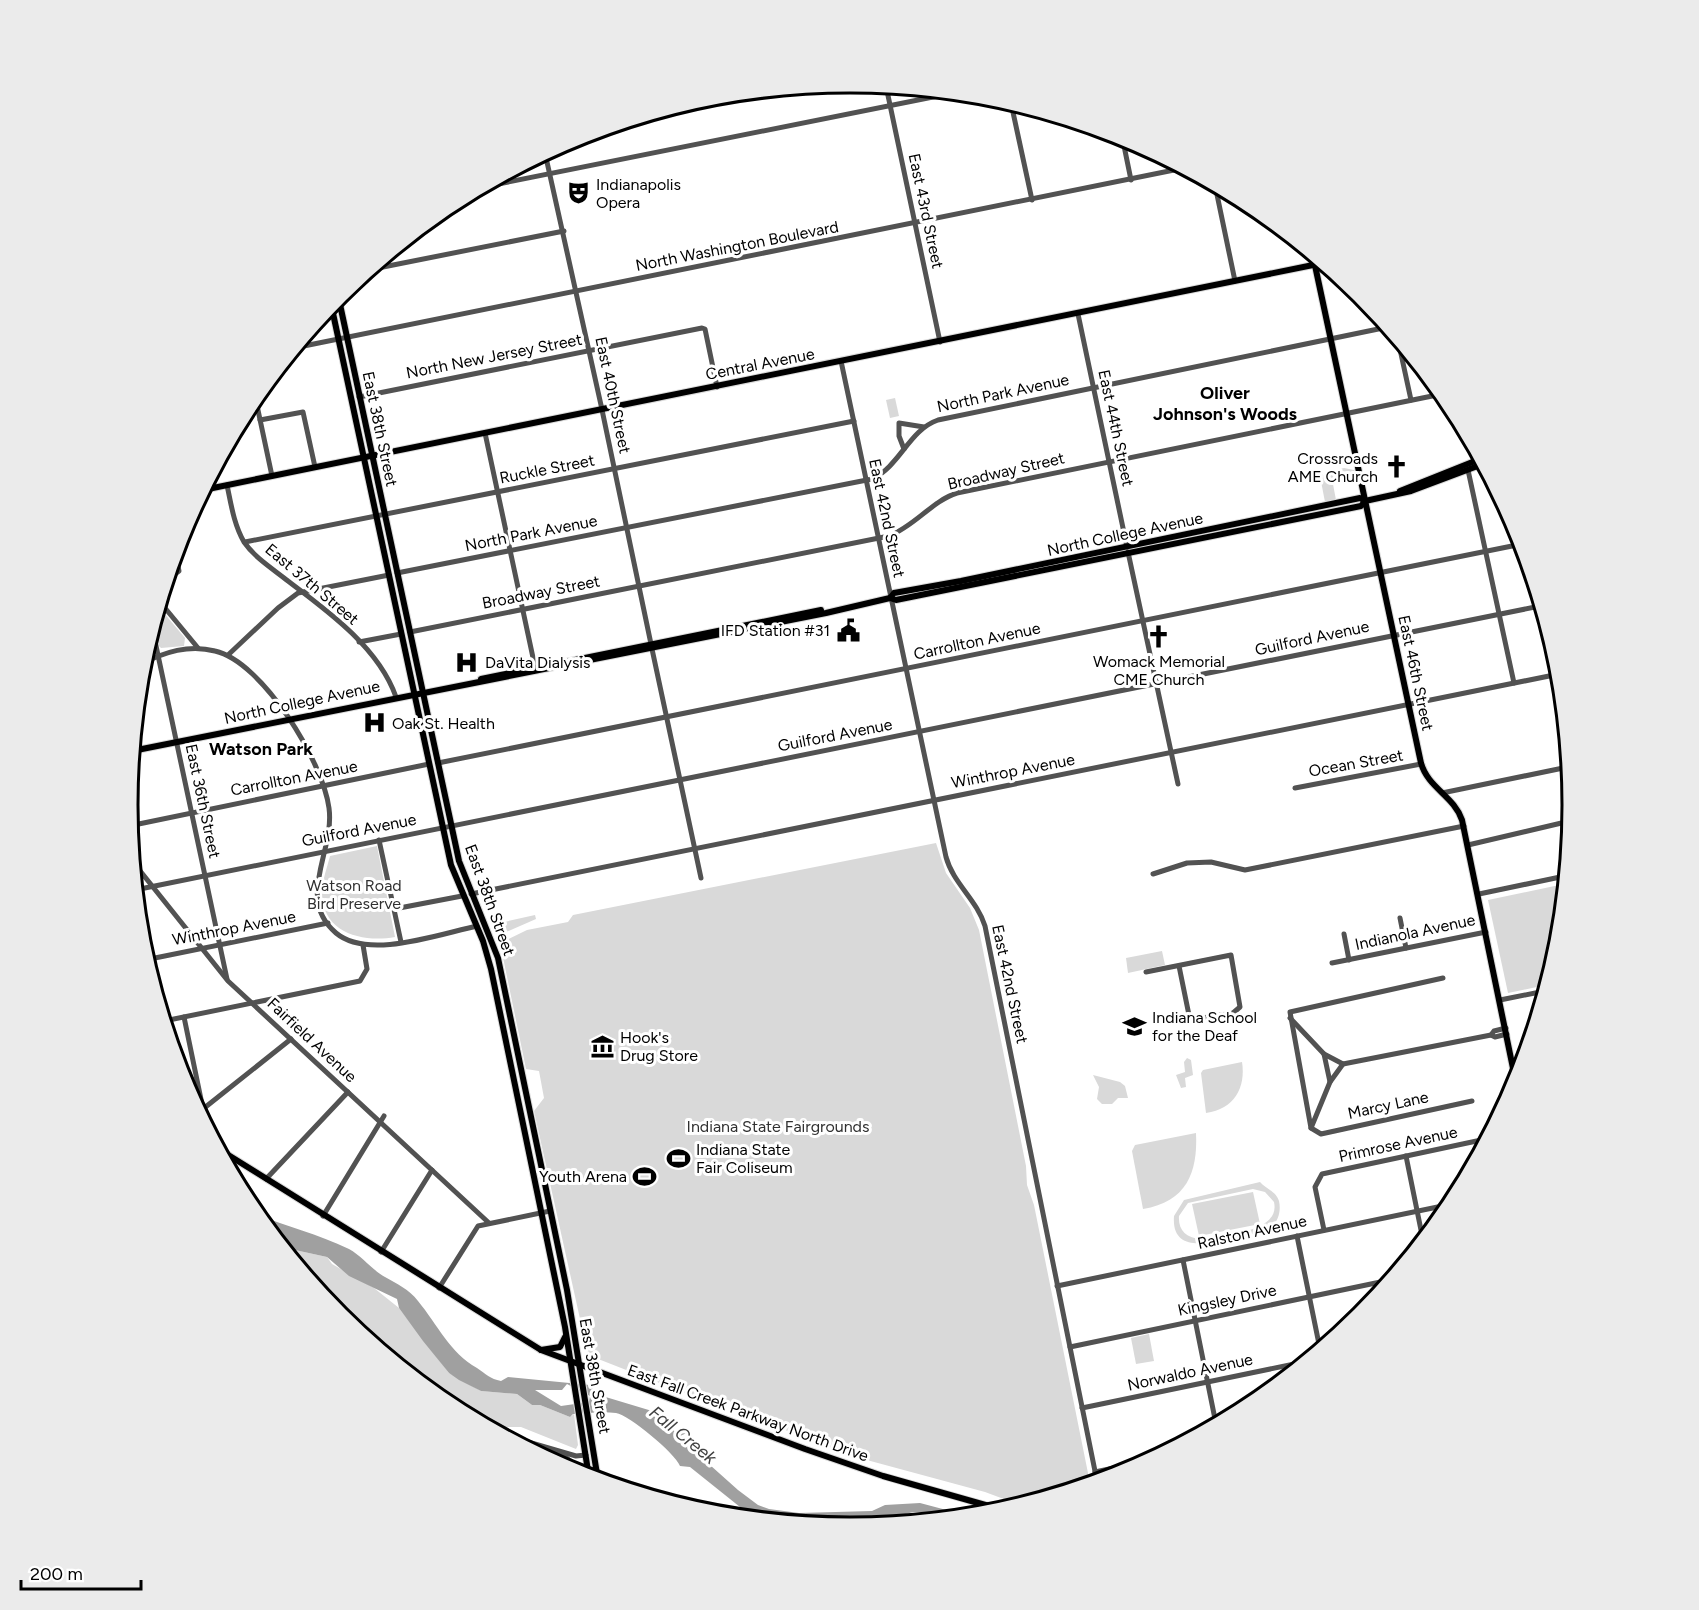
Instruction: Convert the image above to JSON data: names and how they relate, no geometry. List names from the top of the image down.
{
  "streets": {
    "main road": [
      "Central Avenue",
      "East 38th Street",
      "North College Avenue",
      "East 46th Street",
      "East Fall Creek Parkway North Drive"
    ],
    "street": [
      "East 43rd Street",
      "North Washington Boulevard",
      "North New Jersey Street",
      "North Park Avenue",
      "East 40th Street",
      "East 44th Street",
      "Ruckle Street",
      "Broadway Street",
      "East 42nd Street",
      "East 37th Street",
      "Guilford Avenue",
      "Carrollton Avenue",
      "Ocean Street",
      "Winthrop Avenue",
      "East 36th Street",
      "Indianola Avenue",
      "Fairfield Avenue",
      "Marcy Lane",
      "Primrose Avenue",
      "Ralston Avenue",
      "Kingsley Drive",
      "Norwaldo Avenue"
    ]
  },
  "crossings": [
    ["East 43rd Street", "North Washington Boulevard"],
    ["East 43rd Street", "Central Avenue"],
    ["North Washington Boulevard", "East 40th Street"],
    ["North Washington Boulevard", "East 38th Street"],
    ["North New Jersey Street", "Central Avenue"],
    ["North New Jersey Street", "East 40th Street"],
    ["North New Jersey Street", "East 38th Street"],
    ["Central Avenue", "East 40th Street"],
    ["Central Avenue", "East 44th Street"],
    ["Central Avenue", "East 38th Street"],
    ["Central Avenue", "East 42nd Street"],
    ["Central Avenue", "East 37th Street"],
    ["North Park Avenue", "East 40th Street"],
    ["North Park Avenue", "East 44th Street"],
    ["North Park Avenue", "East 38th Street"],
    ["North Park Avenue", "East 42nd Street"],
    ["North Park Avenue", "East 46th Street"],
    ["East 40th Street", "Ruckle Street"],
    ["East 40th Street", "Broadway Street"],
    ["East 40th Street", "North College Avenue"],
    ["East 40th Street", "Guilford Avenue"],
    ["East 40th Street", "Carrollton Avenue"],
    ["East 40th Street", "Winthrop Avenue"],
    ["East 44th Street", "Broadway Street"],
    ["East 44th Street", "North College Avenue"],
    ["East 44th Street", "Guilford Avenue"],
    ["East 44th Street", "Carrollton Avenue"],
    ["East 44th Street", "Winthrop Avenue"],
    ["East 38th Street", "Ruckle Street"],
    ["East 38th Street", "Broadway Street"],
    ["East 38th Street", "North College Avenue"],
    ["East 38th Street", "Guilford Avenue"],
    ["East 38th Street", "Carrollton Avenue"],
    ["East 38th Street", "Winthrop Avenue"],
    ["East 38th Street", "East Fall Creek Parkway North Drive"],
    ["Ruckle Street", "East 42nd Street"],
    ["Ruckle Street", "East 37th Street"],
    ["Broadway Street", "East 42nd Street"],
    ["Broadway Street", "East 46th Street"],
    ["East 42nd Street", "North College Avenue"],
    ["East 42nd Street", "Guilford Avenue"],
    ["East 42nd Street", "Carrollton Avenue"],
    ["East 42nd Street", "Winthrop Avenue"],
    ["East 42nd Street", "Ralston Avenue"],
    ["East 42nd Street", "Kingsley Drive"],
    ["East 42nd Street", "Norwaldo Avenue"],
    ["North College Avenue", "East 37th Street"],
    ["North College Avenue", "East 46th Street"],
    ["North College Avenue", "East 36th Street"],
    ["Guilford Avenue", "East 46th Street"],
    ["Guilford Avenue", "East 36th Street"],
    ["Guilford Avenue", "Fairfield Avenue"],
    ["Carrollton Avenue", "East 46th Street"],
    ["Carrollton Avenue", "East 36th Street"],
    ["East 46th Street", "Ocean Street"],
    ["East 46th Street", "Winthrop Avenue"],
    ["East 46th Street", "Indianola Avenue"],
    ["Winthrop Avenue", "East 36th Street"],
    ["Winthrop Avenue", "Fairfield Avenue"],
    ["East 36th Street", "Fairfield Avenue"],
    ["Primrose Avenue", "Ralston Avenue"]
  ],
  "districts": ["Oliver Johnson's Woods", "Watson Park"],
  "water": ["Fall Creek"],
  "parks": ["Watson Road Bird Preserve", "Indiana State Fairgrounds"],
  "places": {
    "theatre": ["Indianapolis Opera"],
    "church": ["Crossroads AME Church", "Womack Memorial CME Church"],
    "public building": ["IFD Station #31"],
    "hospital": ["DaVita Dialysis", "Oak St. Health"],
    "school or university": ["Indiana School for the Deaf"],
    "museum": ["Hook's Drug Store"],
    "sports": ["Indiana State Fair Coliseum", "Youth Arena"]
  },
  "scale_bar": "200 m"
}
